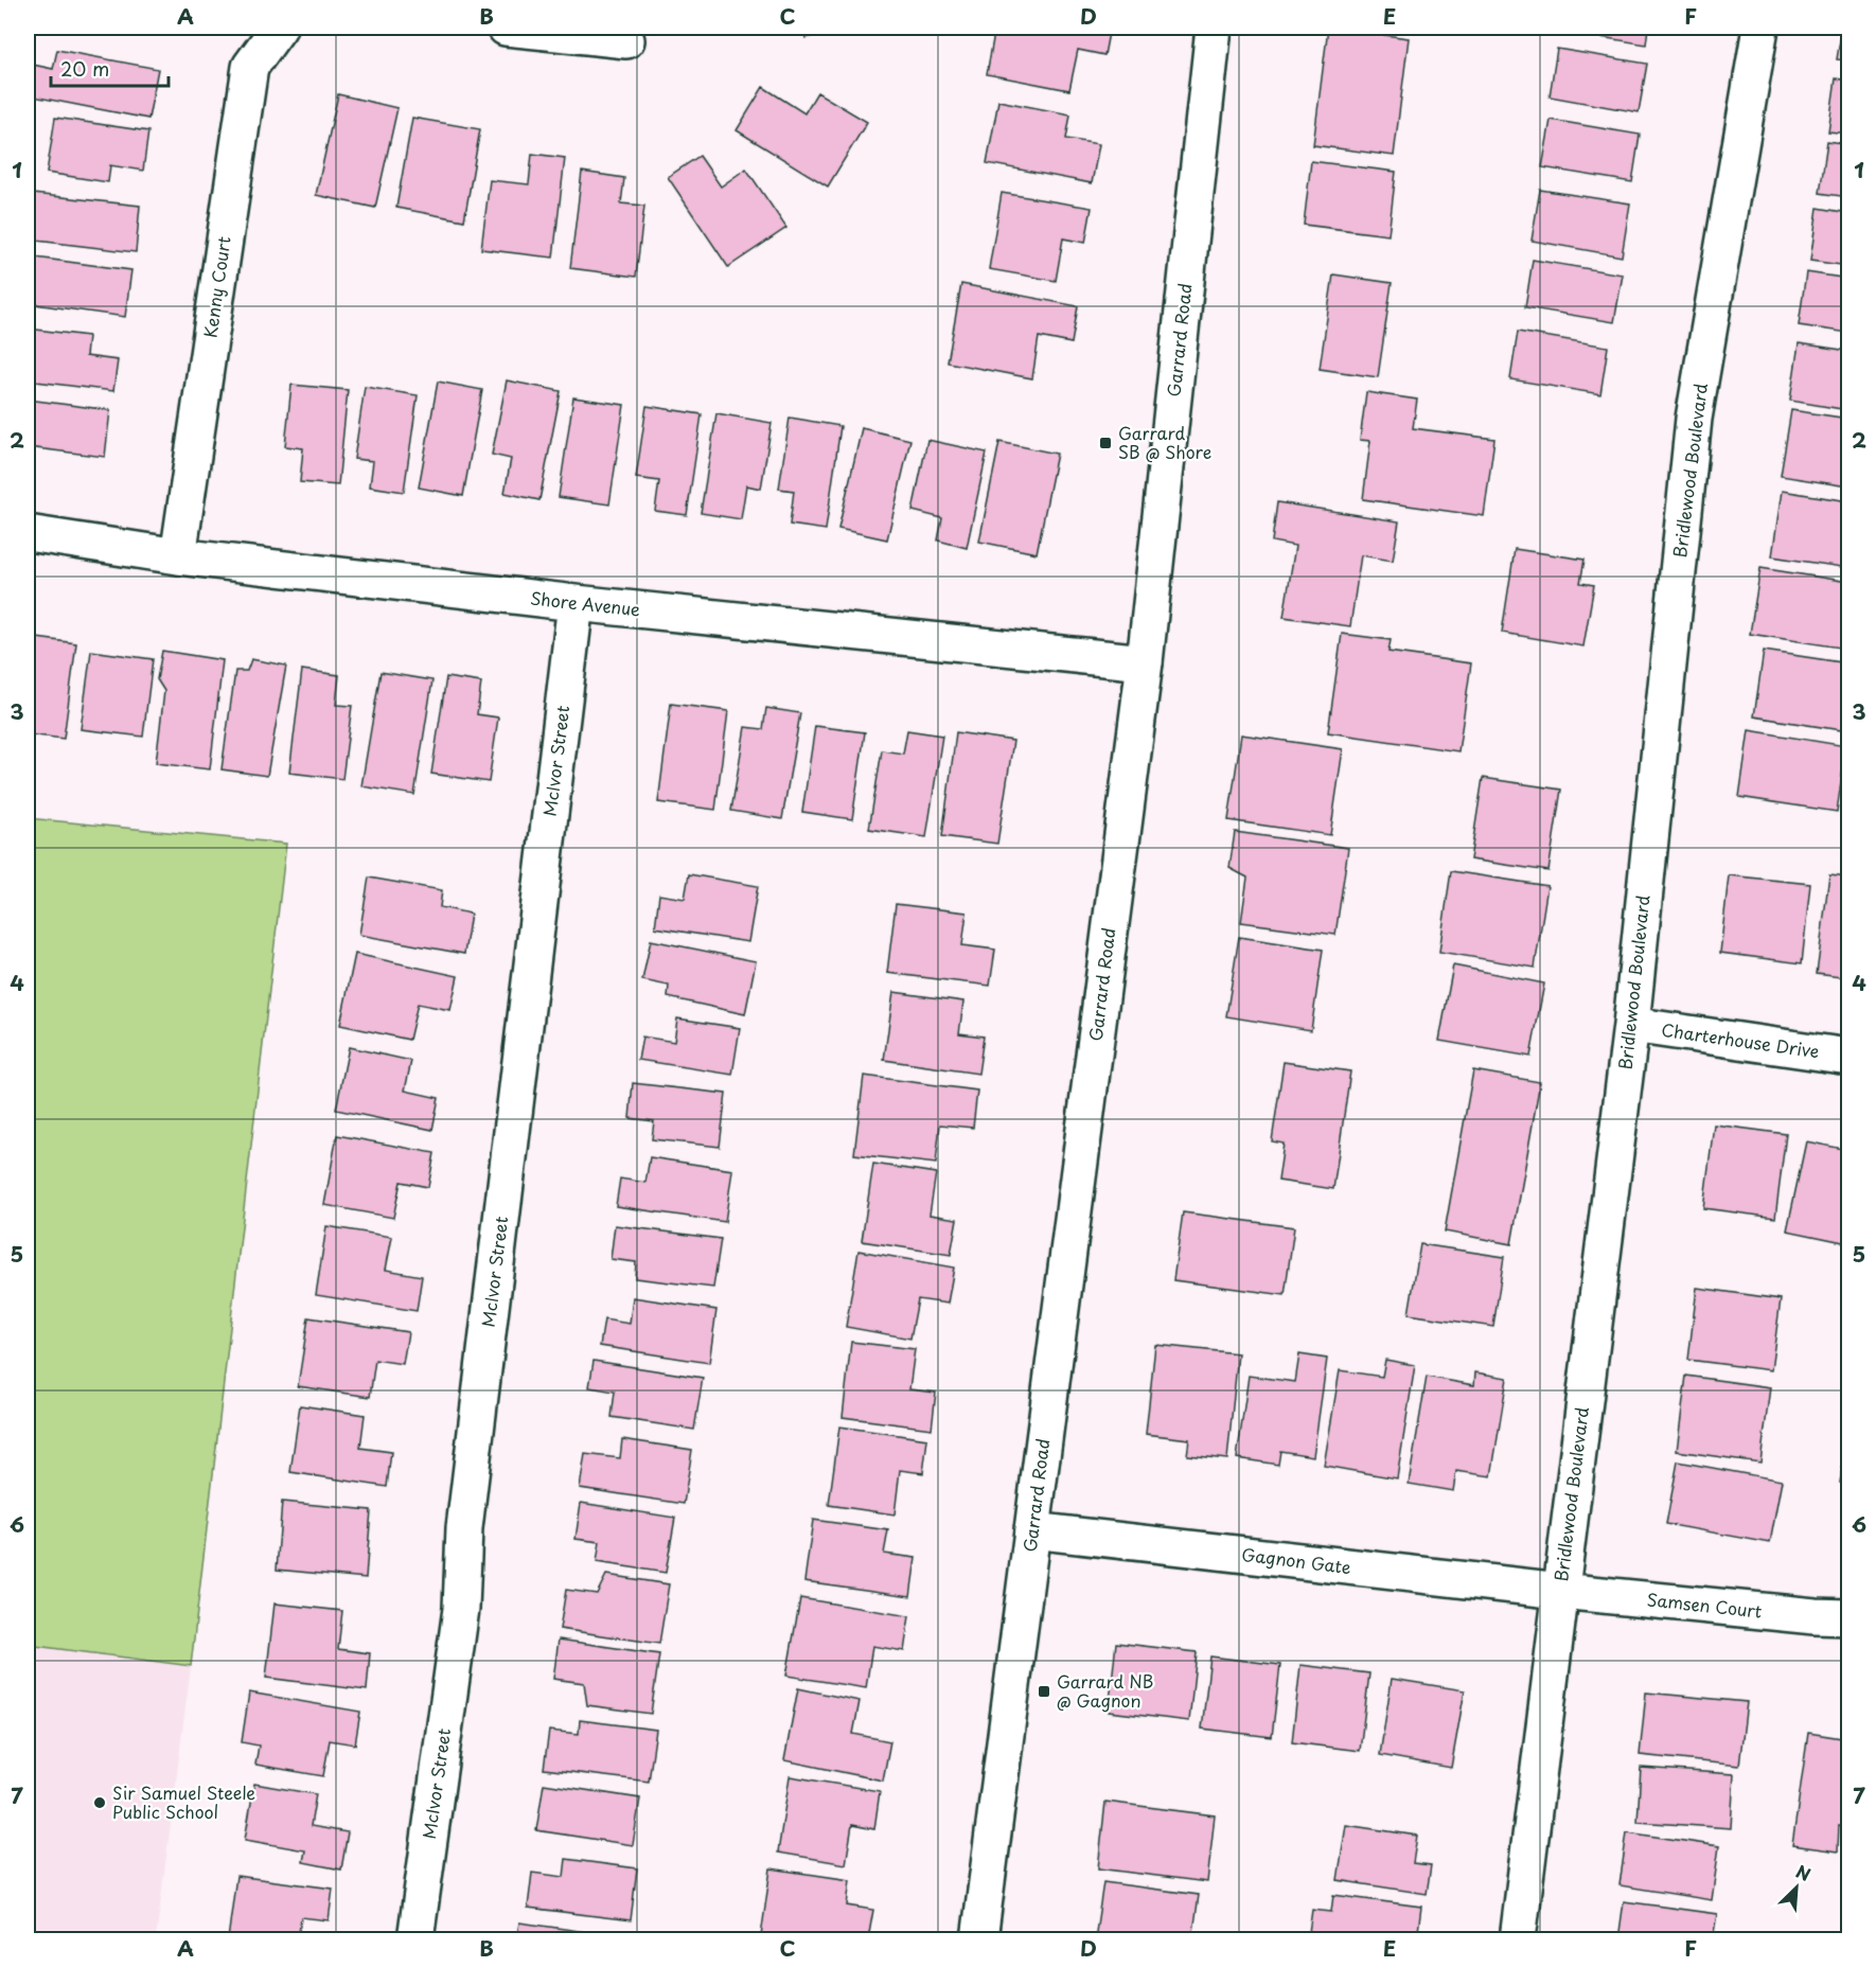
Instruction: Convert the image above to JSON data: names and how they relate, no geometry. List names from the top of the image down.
{
  "streets": {
    "street": [
      "Kenny Court",
      "Garrard Road",
      "Bridlewood Boulevard",
      "Shore Avenue",
      "McIvor Street",
      "Charterhouse Drive",
      "Gagnon Gate",
      "Samsen Court"
    ]
  },
  "crossings": [
    ["Kenny Court", "Shore Avenue"],
    ["Garrard Road", "Shore Avenue"],
    ["Garrard Road", "Gagnon Gate"],
    ["Bridlewood Boulevard", "Charterhouse Drive"],
    ["Bridlewood Boulevard", "Gagnon Gate"],
    ["Bridlewood Boulevard", "Samsen Court"],
    ["Shore Avenue", "McIvor Street"],
    ["Gagnon Gate", "Samsen Court"]
  ],
  "places": {
    "transit": ["Garrard SB @ Shore", "Garrard NB @ Gagnon"],
    "other": ["Sir Samuel Steele Public School"]
  },
  "scale_bar": "20 m",
  "north": "top right",
  "grid": {
    "columns": [
      "A",
      "B",
      "C",
      "D",
      "E",
      "F"
    ],
    "rows": [
      "1",
      "2",
      "3",
      "4",
      "5",
      "6",
      "7"
    ]
  }
}
